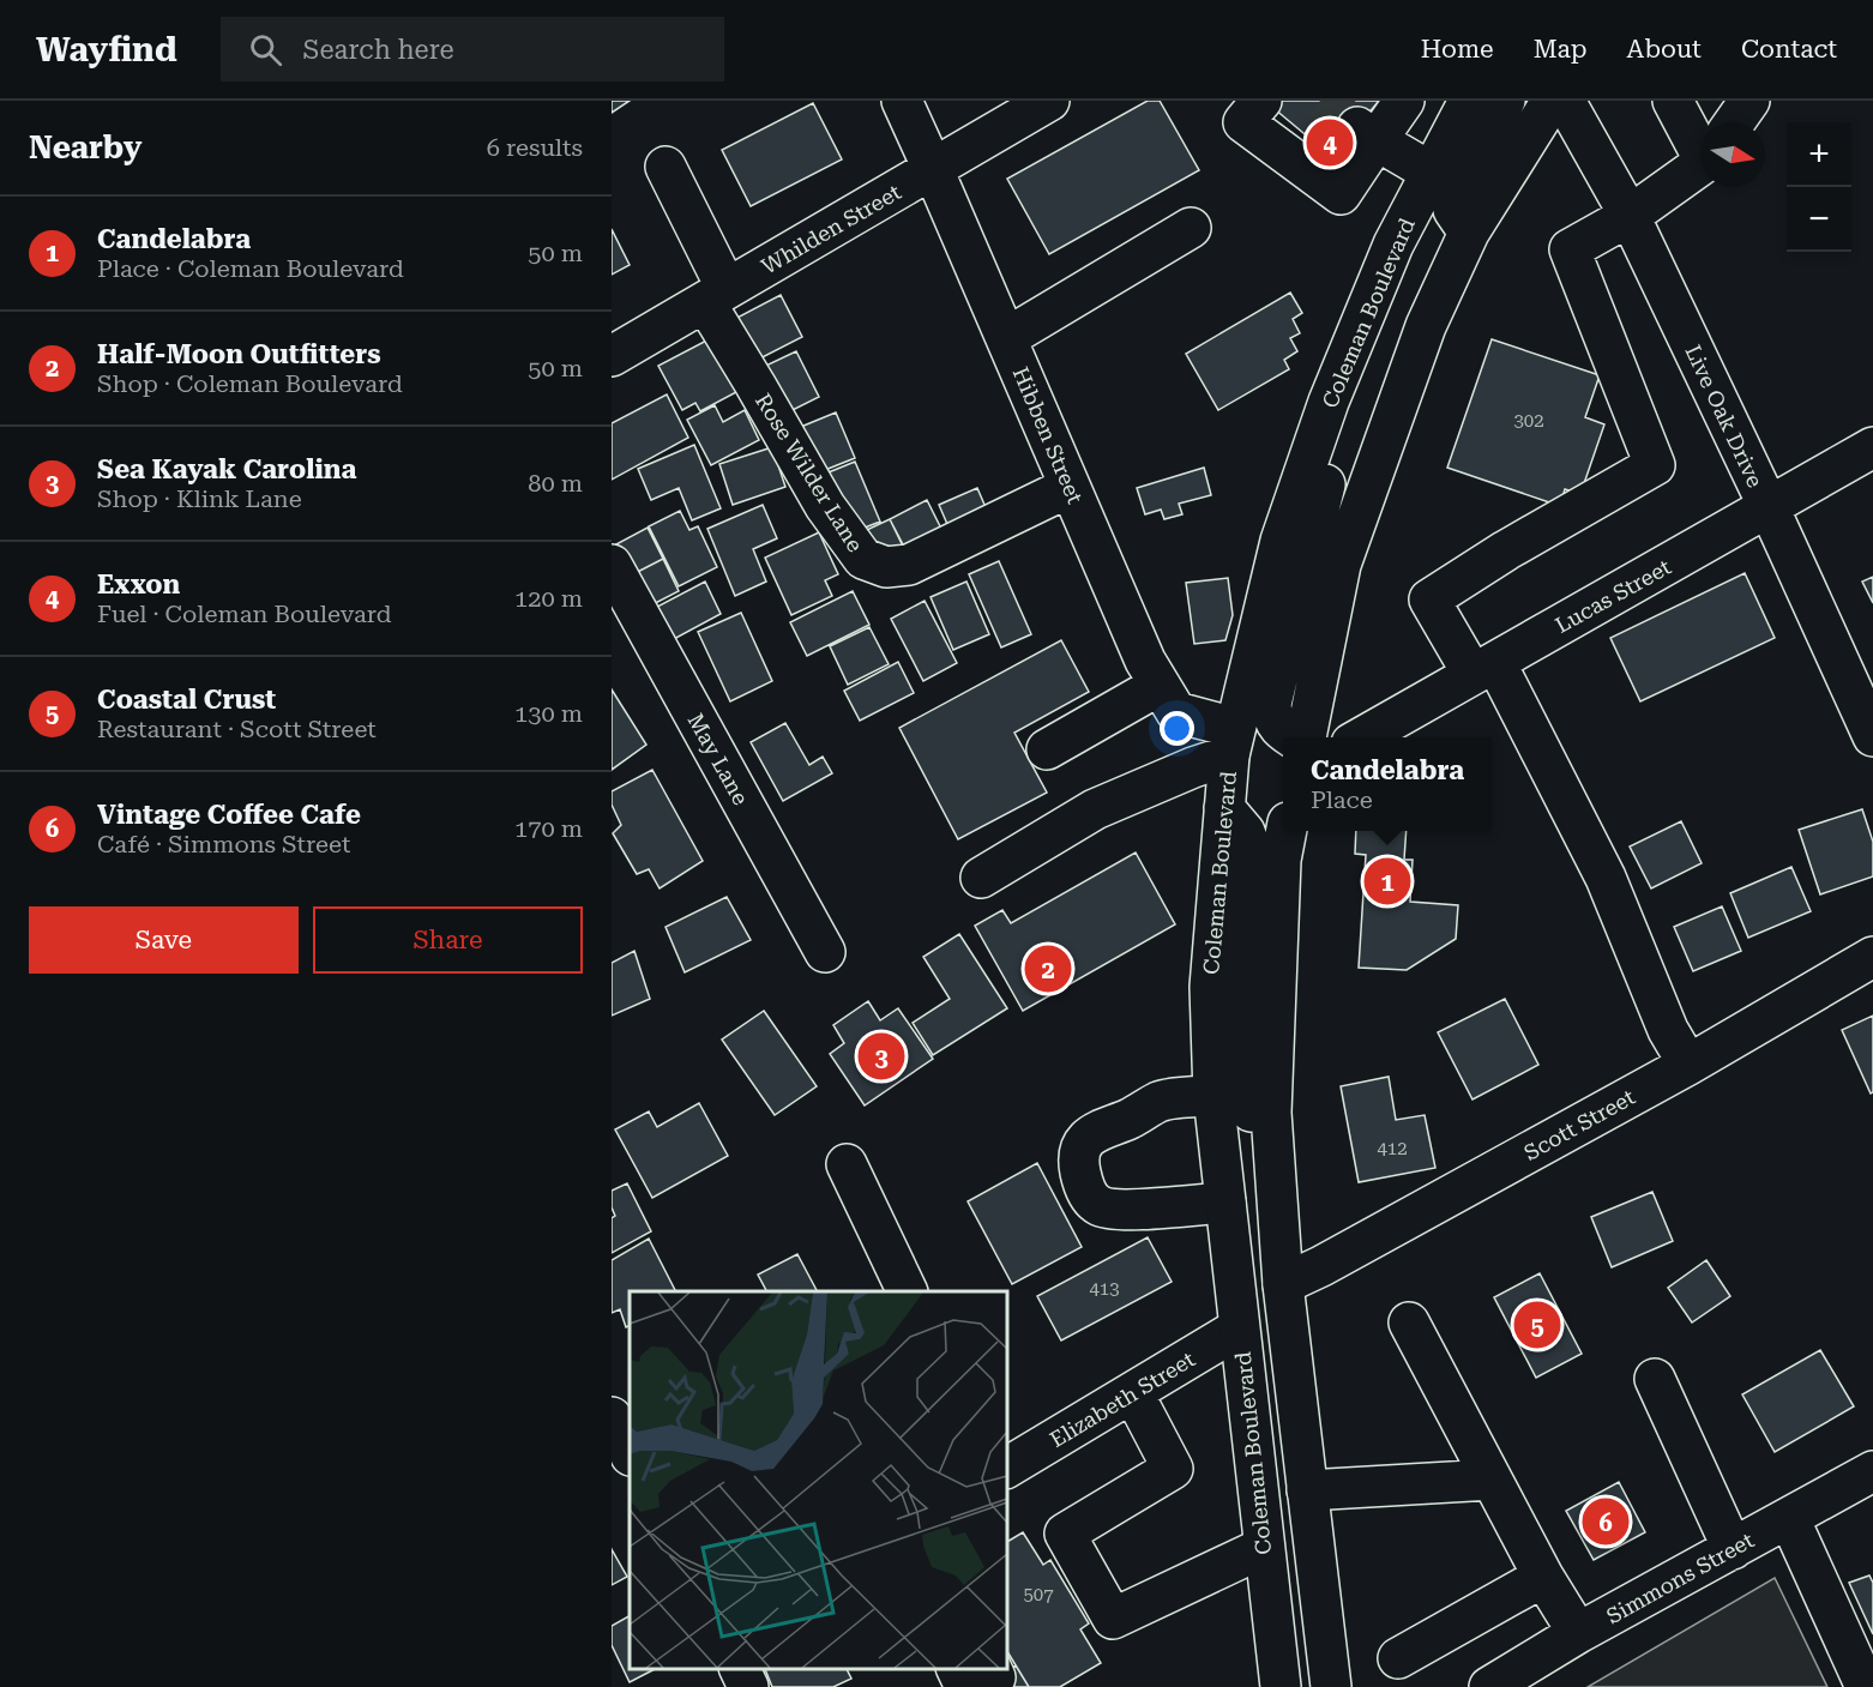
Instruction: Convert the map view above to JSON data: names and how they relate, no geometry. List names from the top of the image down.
{
  "streets": {
    "street": [
      "Whilden Street",
      "Coleman Boulevard",
      "Live Oak Drive",
      "Hibben Street",
      "Rose Wilder Lane",
      "Lucas Street",
      "May Lane",
      "Scott Street",
      "Elizabeth Street",
      "Simmons Street"
    ]
  },
  "crossings": [
    ["Whilden Street", "Hibben Street"],
    ["Whilden Street", "Rose Wilder Lane"],
    ["Coleman Boulevard", "Hibben Street"],
    ["Coleman Boulevard", "Elizabeth Street"],
    ["Live Oak Drive", "Lucas Street"],
    ["Hibben Street", "Rose Wilder Lane"]
  ],
  "house_numbers": [
    "302",
    "412",
    "413",
    "507"
  ],
  "north": "right",
  "page": {
    "header": "Wayfind",
    "search": "Search here",
    "nav": [
      "Home",
      "Map",
      "About",
      "Contact"
    ],
    "heading": ["Nearby", "6 results"],
    "pins": [
      "4",
      "1",
      "2",
      "3",
      "5",
      "6"
    ],
    "map_buttons": ["+", "−"],
    "list": [
      {
        "mark": "1",
        "name": "Candelabra",
        "note": "Place · Coleman Boulevard",
        "value": "50 m"
      },
      {
        "mark": "2",
        "name": "Half-Moon Outfitters",
        "note": "Shop · Coleman Boulevard",
        "value": "50 m"
      },
      {
        "mark": "3",
        "name": "Sea Kayak Carolina",
        "note": "Shop · Klink Lane",
        "value": "80 m"
      },
      {
        "mark": "4",
        "name": "Exxon",
        "note": "Fuel · Coleman Boulevard",
        "value": "120 m"
      },
      {
        "mark": "5",
        "name": "Coastal Crust",
        "note": "Restaurant · Scott Street",
        "value": "130 m"
      },
      {
        "mark": "6",
        "name": "Vintage Coffee Cafe",
        "note": "Café · Simmons Street",
        "value": "170 m"
      }
    ],
    "popup": ["Candelabra", "Place"],
    "buttons": ["Save", "Share"]
  }
}
